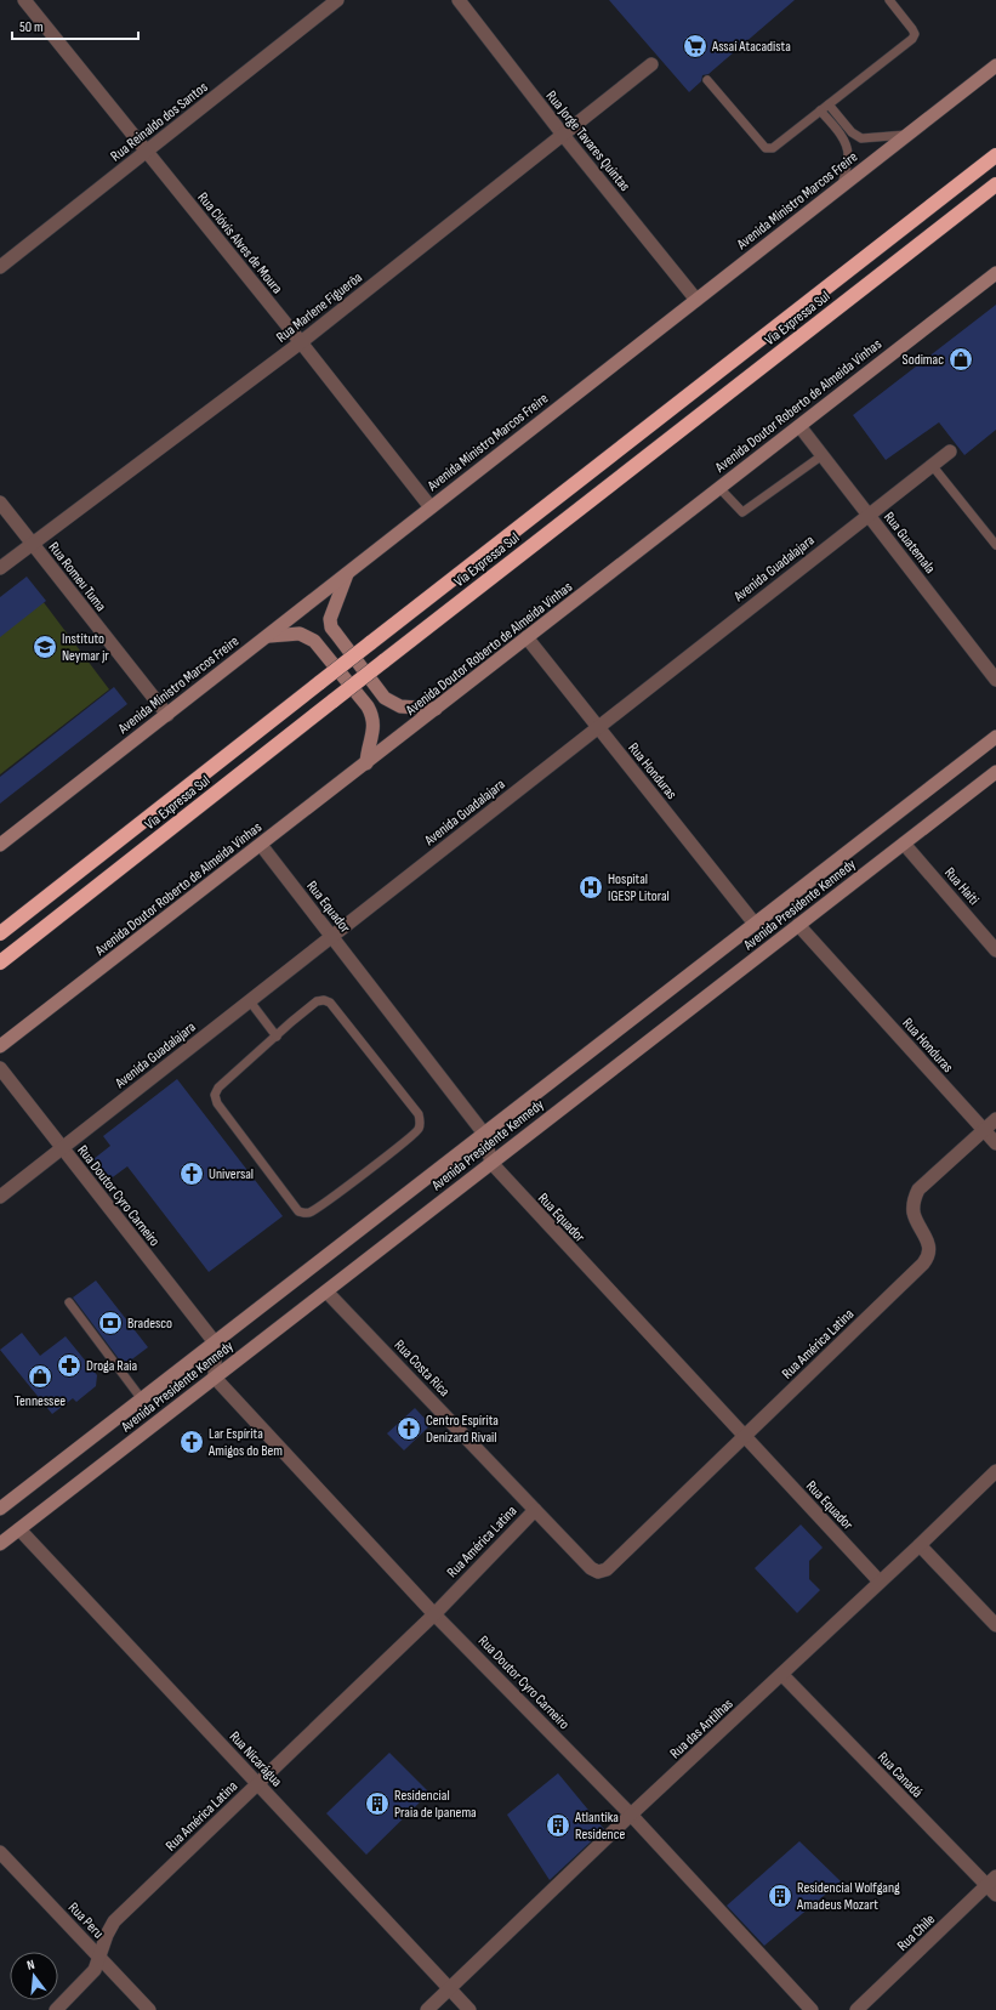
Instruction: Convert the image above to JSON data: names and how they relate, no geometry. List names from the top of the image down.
{
  "streets": {
    "highway": ["Via Expressa Sul"],
    "main road": ["Avenida Ministro Marcos Freire", "Avenida Doutor Roberto de Almeida Vinhas", "Avenida Presidente Kennedy"],
    "street": [
      "Rua Reinaldo dos Santos",
      "Rua Jorge Tavares Quintas",
      "Rua Clóvis Alves de Moura",
      "Rua Marlene Figuerôa",
      "Rua Guatemala",
      "Avenida Guadalajara",
      "Rua Romeu Tuma",
      "Rua Honduras",
      "Rua Haiti",
      "Rua Equador",
      "Rua Doutor Cyro Carneiro",
      "Rua América Latina",
      "Rua Costa Rica",
      "Rua das Antilhas",
      "Rua Nicarágua",
      "Rua Canadá",
      "Rua Peru",
      "Rua Chile"
    ]
  },
  "crossings": [
    ["Rua Reinaldo dos Santos", "Rua Clóvis Alves de Moura"],
    ["Rua Jorge Tavares Quintas", "Avenida Ministro Marcos Freire"],
    ["Rua Jorge Tavares Quintas", "Rua Marlene Figuerôa"],
    ["Avenida Ministro Marcos Freire", "Rua Clóvis Alves de Moura"],
    ["Avenida Ministro Marcos Freire", "Rua Romeu Tuma"],
    ["Rua Clóvis Alves de Moura", "Rua Marlene Figuerôa"],
    ["Rua Marlene Figuerôa", "Rua Romeu Tuma"],
    ["Avenida Doutor Roberto de Almeida Vinhas", "Rua Guatemala"],
    ["Avenida Doutor Roberto de Almeida Vinhas", "Rua Honduras"],
    ["Avenida Doutor Roberto de Almeida Vinhas", "Rua Equador"],
    ["Rua Guatemala", "Avenida Guadalajara"],
    ["Avenida Guadalajara", "Rua Honduras"],
    ["Avenida Guadalajara", "Rua Equador"],
    ["Avenida Guadalajara", "Rua Doutor Cyro Carneiro"],
    ["Rua Honduras", "Avenida Presidente Kennedy"],
    ["Rua Honduras", "Rua América Latina"],
    ["Rua Haiti", "Avenida Presidente Kennedy"],
    ["Avenida Presidente Kennedy", "Rua Equador"],
    ["Avenida Presidente Kennedy", "Rua Doutor Cyro Carneiro"],
    ["Avenida Presidente Kennedy", "Rua Costa Rica"],
    ["Avenida Presidente Kennedy", "Rua Nicarágua"],
    ["Rua Equador", "Rua América Latina"],
    ["Rua Equador", "Rua das Antilhas"],
    ["Rua Doutor Cyro Carneiro", "Rua América Latina"],
    ["Rua Doutor Cyro Carneiro", "Rua das Antilhas"],
    ["Rua América Latina", "Rua Costa Rica"],
    ["Rua América Latina", "Rua Nicarágua"],
    ["Rua América Latina", "Rua Peru"],
    ["Rua das Antilhas", "Rua Nicarágua"],
    ["Rua das Antilhas", "Rua Canadá"],
    ["Rua Canadá", "Rua Chile"]
  ],
  "places": {
    "supermarket": ["Assaí Atacadista"],
    "shop": ["Sodimac", "Tennessee"],
    "school or university": ["Instituto Neymar jr"],
    "hospital": ["Hospital IGESP Litoral"],
    "church": ["Universal", "Centro Espírita Denizard Rivail", "Lar Espírita Amigos do Bem"],
    "bank": ["Bradesco"],
    "pharmacy": ["Droga Raia"],
    "building": ["Residencial Praia de Ipanema", "Atlantika Residence", "Residencial Wolfgang Amadeus Mozart"]
  },
  "scale_bar": "50 m",
  "north": "top"
}
